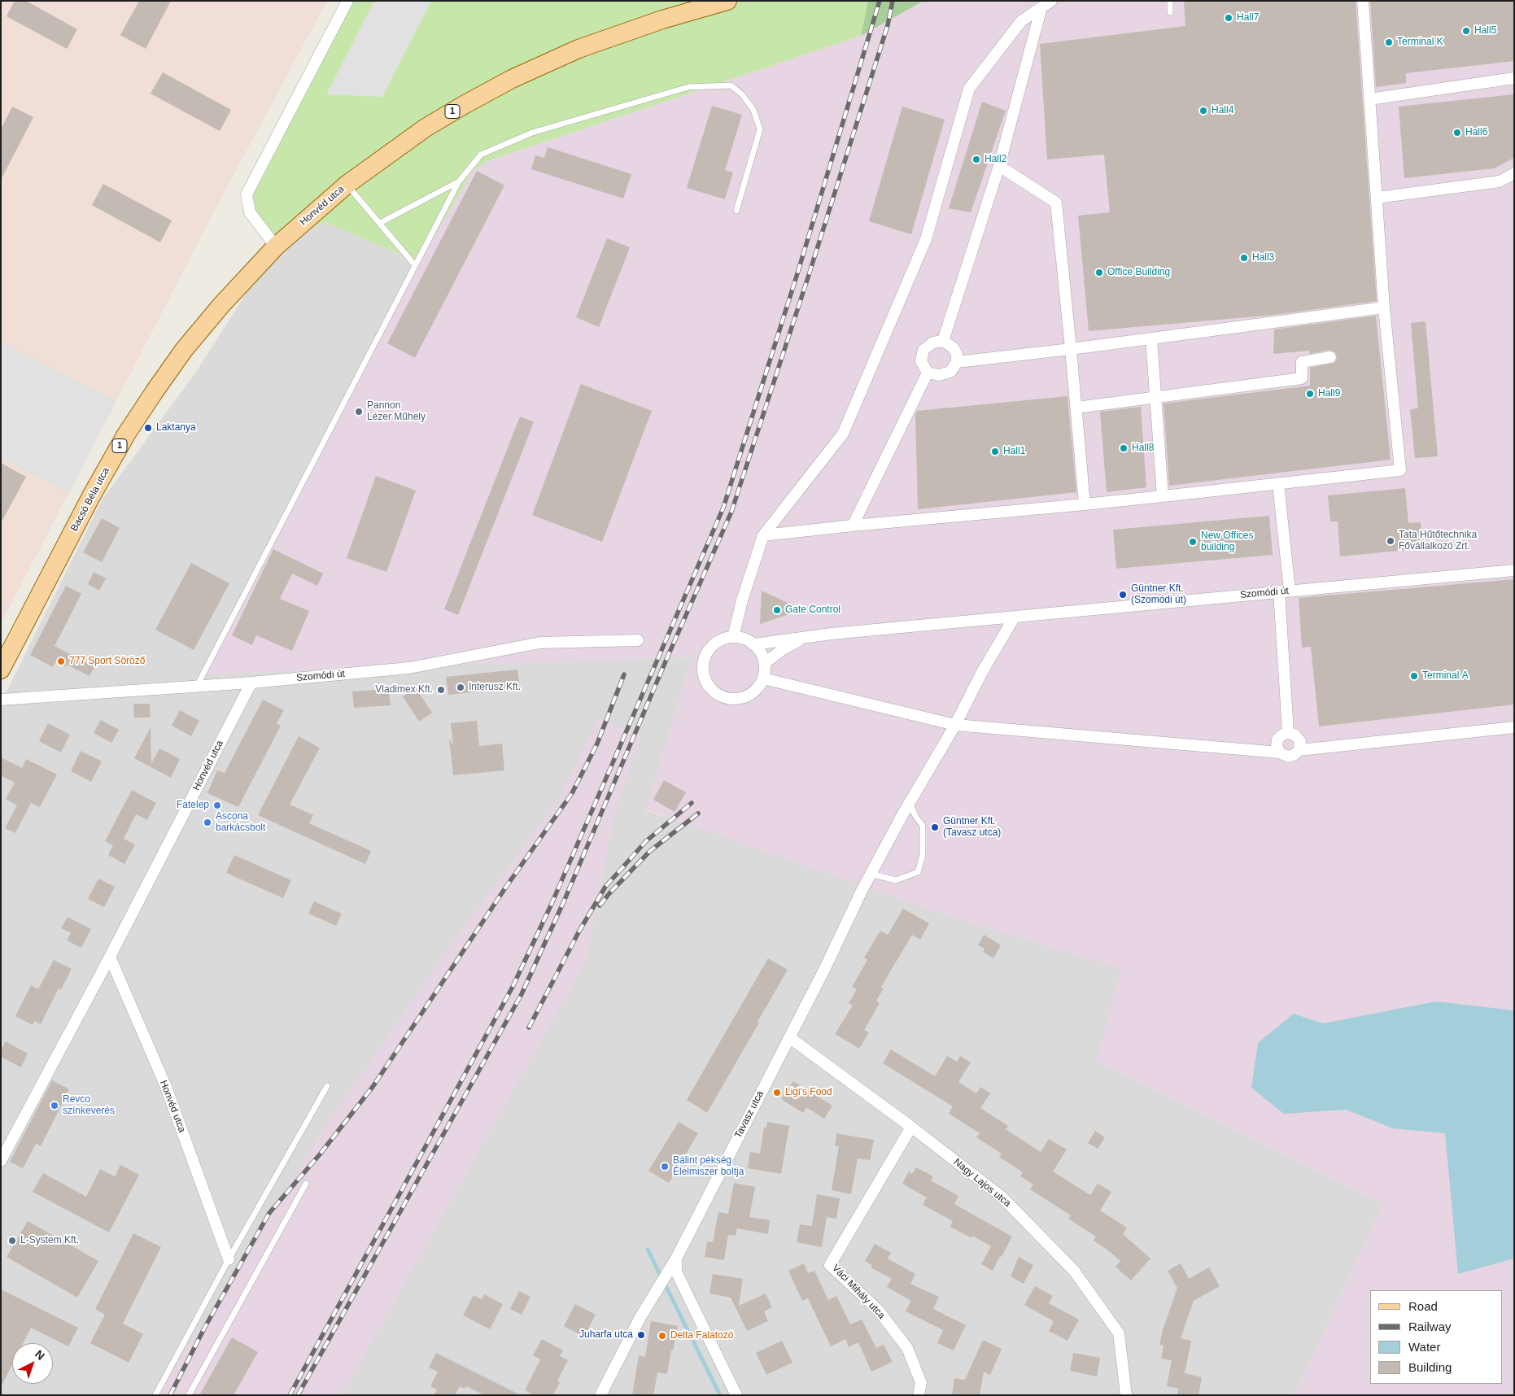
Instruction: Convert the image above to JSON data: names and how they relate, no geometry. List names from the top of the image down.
{
  "streets": {
    "main road": ["1", "Honvéd utca", "Bacsó Béla utca"],
    "street": [
      "Szomódi út",
      "Tavasz utca",
      "Nagy Lajos utca",
      "Váci Mihály utca"
    ]
  },
  "crossings": [
    ["Honvéd utca", "Bacsó Béla utca"],
    ["Honvéd utca", "Szomódi út"],
    ["Szomódi út", "Tavasz utca"],
    ["Tavasz utca", "Nagy Lajos utca"],
    ["Nagy Lajos utca", "Váci Mihály utca"]
  ],
  "places": [
    "Hall7",
    "Hall5",
    "Terminal K",
    "Hall4",
    "Hall6",
    "Hall2",
    "Hall3",
    "Office Building",
    "Hall9",
    "Pannon Lézer Műhely",
    "Laktanya",
    "Hall8",
    "Hall1",
    "Tata Hűtőtechnika Fővállalkozó Zrt.",
    "New Offices building",
    "Güntner Kft. (Szomódi út)",
    "Gate Control",
    "777 Sport Söröző",
    "Terminal A",
    "Interusz Kft.",
    "Vladimex Kft.",
    "Fatelep",
    "Ascona barkácsbolt",
    "Güntner Kft. (Tavasz utca)",
    "Ligi's Food",
    "Revco színkeverés",
    "Bálint pékség Élelmiszer boltja",
    "L-System Kft.",
    "Juharfa utca",
    "Delta Falatozó"
  ],
  "legend": [
    "Road",
    "Railway",
    "Water",
    "Building"
  ],
  "north": "top right"
}
